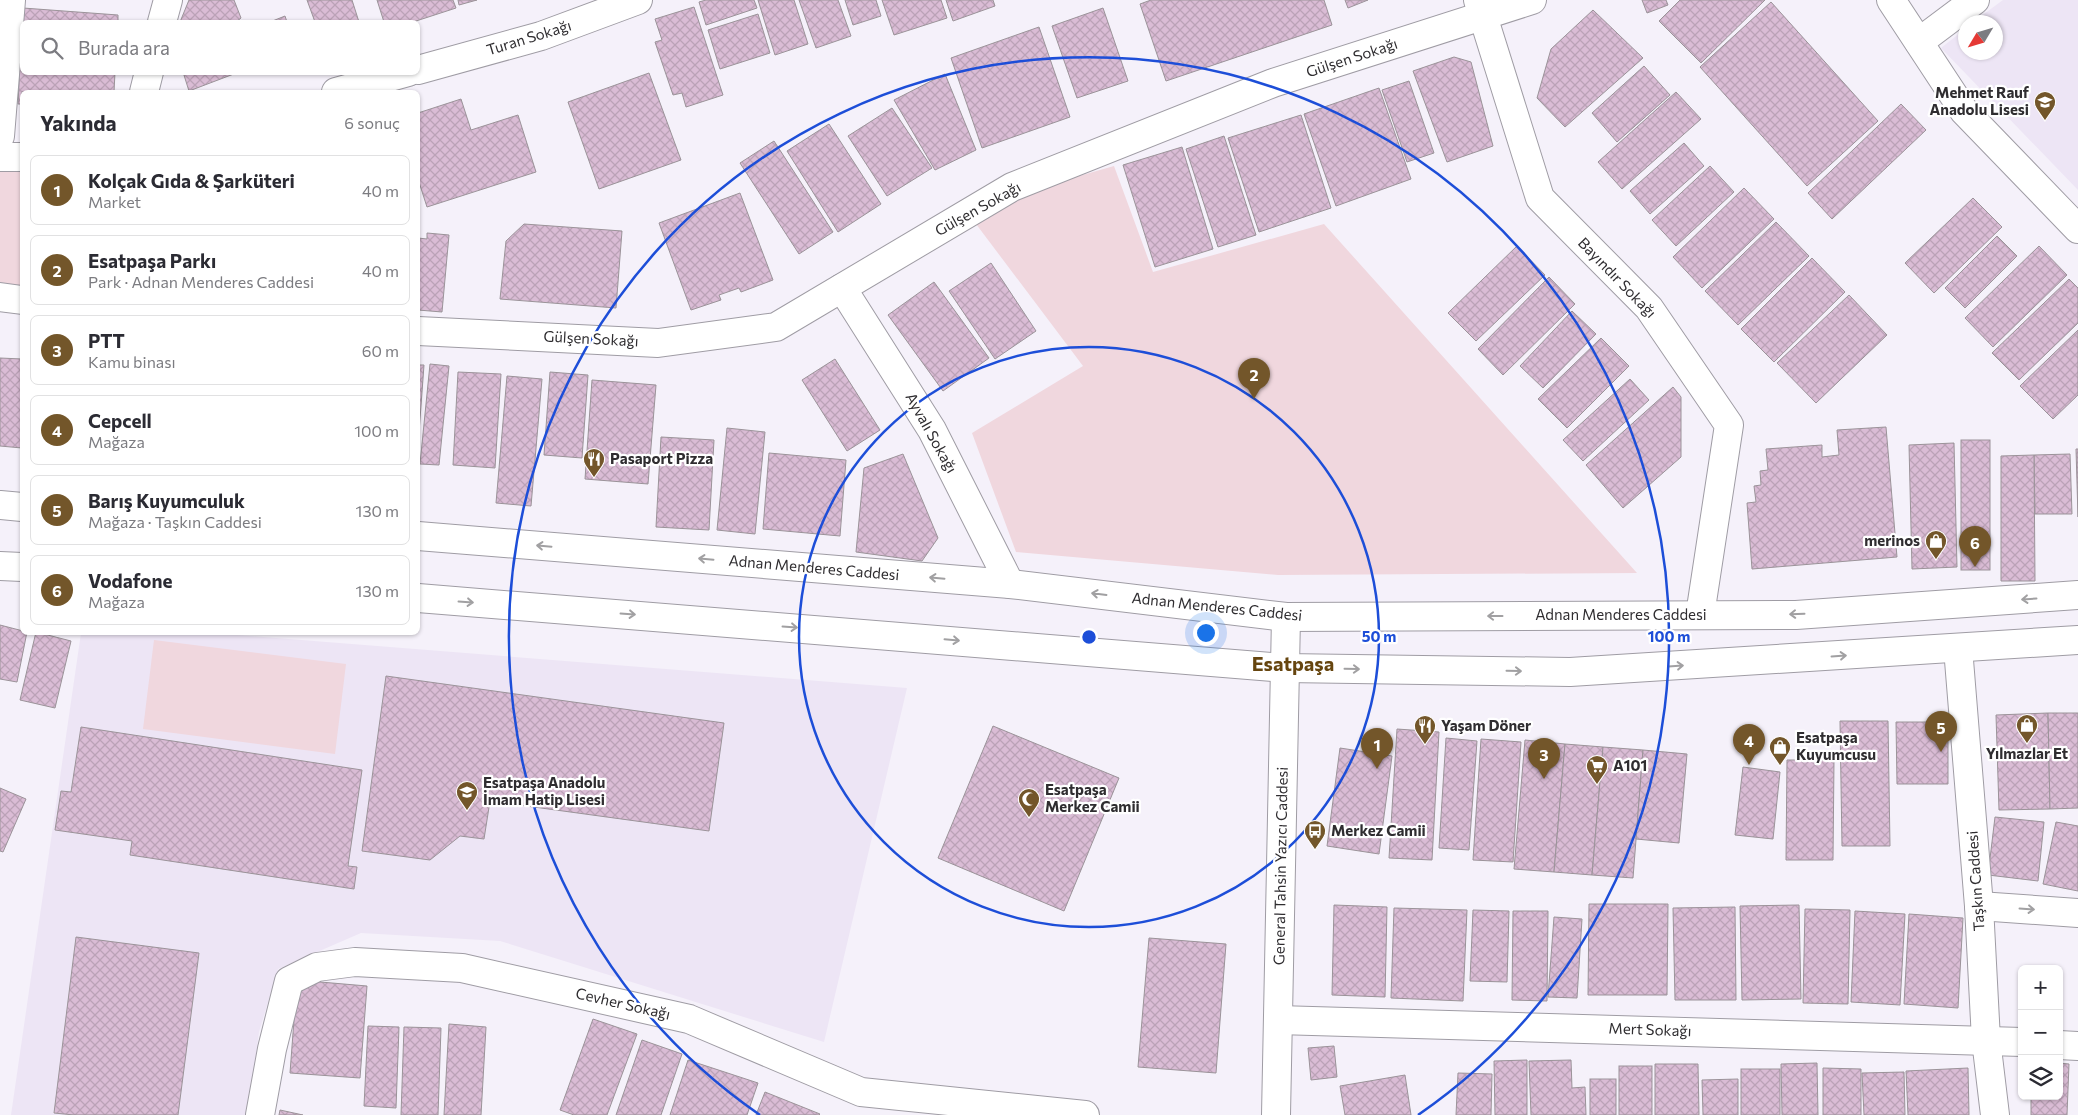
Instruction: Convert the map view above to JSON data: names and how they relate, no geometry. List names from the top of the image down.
{
  "streets": {
    "street": [
      "Turan Sokağı",
      "Gülşen Sokağı",
      "Bayındır Sokağı",
      "Ayvalı Sokağı",
      "Adnan Menderes Caddesi",
      "General Tahsin Yazıcı Caddesi",
      "Taşkın Caddesi",
      "Cevher Sokağı",
      "Mert Sokağı"
    ]
  },
  "crossings": [
    ["Gülşen Sokağı", "Bayındır Sokağı"],
    ["Gülşen Sokağı", "Ayvalı Sokağı"],
    ["Bayındır Sokağı", "Adnan Menderes Caddesi"],
    ["Ayvalı Sokağı", "Adnan Menderes Caddesi"],
    ["Adnan Menderes Caddesi", "General Tahsin Yazıcı Caddesi"],
    ["General Tahsin Yazıcı Caddesi", "Mert Sokağı"],
    ["Taşkın Caddesi", "Mert Sokağı"]
  ],
  "districts": ["Esatpaşa"],
  "places": {
    "school or university": ["Mehmet Rauf Anadolu Lisesi", "Esatpaşa Anadolu İmam Hatip Lisesi"],
    "restaurant": ["Pasaport Pizza", "Yaşam Döner"],
    "shop": ["merinos", "Yılmazlar Et", "Esatpaşa Kuyumcusu"],
    "supermarket": ["A101"],
    "mosque": ["Esatpaşa Merkez Camii"],
    "bus stop": ["Merkez Camii"]
  },
  "north": "bottom left",
  "page": {
    "search": "Burada ara",
    "heading": ["Yakında", "6 sonuç"],
    "list": [
      {
        "mark": "1",
        "name": "Kolçak Gıda & Şarküteri",
        "note": "Market",
        "value": "40 m"
      },
      {
        "mark": "2",
        "name": "Esatpaşa Parkı",
        "note": "Park · Adnan Menderes Caddesi",
        "value": "40 m"
      },
      {
        "mark": "3",
        "name": "PTT",
        "note": "Kamu binası",
        "value": "60 m"
      },
      {
        "mark": "4",
        "name": "Cepcell",
        "note": "Mağaza",
        "value": "100 m"
      },
      {
        "mark": "5",
        "name": "Barış Kuyumculuk",
        "note": "Mağaza · Taşkın Caddesi",
        "value": "130 m"
      },
      {
        "mark": "6",
        "name": "Vodafone",
        "note": "Mağaza",
        "value": "130 m"
      }
    ],
    "pins": [
      "2",
      "6",
      "5",
      "4",
      "1",
      "3"
    ],
    "map_buttons": ["+", "−"]
  },
  "rings": ["50 m", "100 m"]
}
